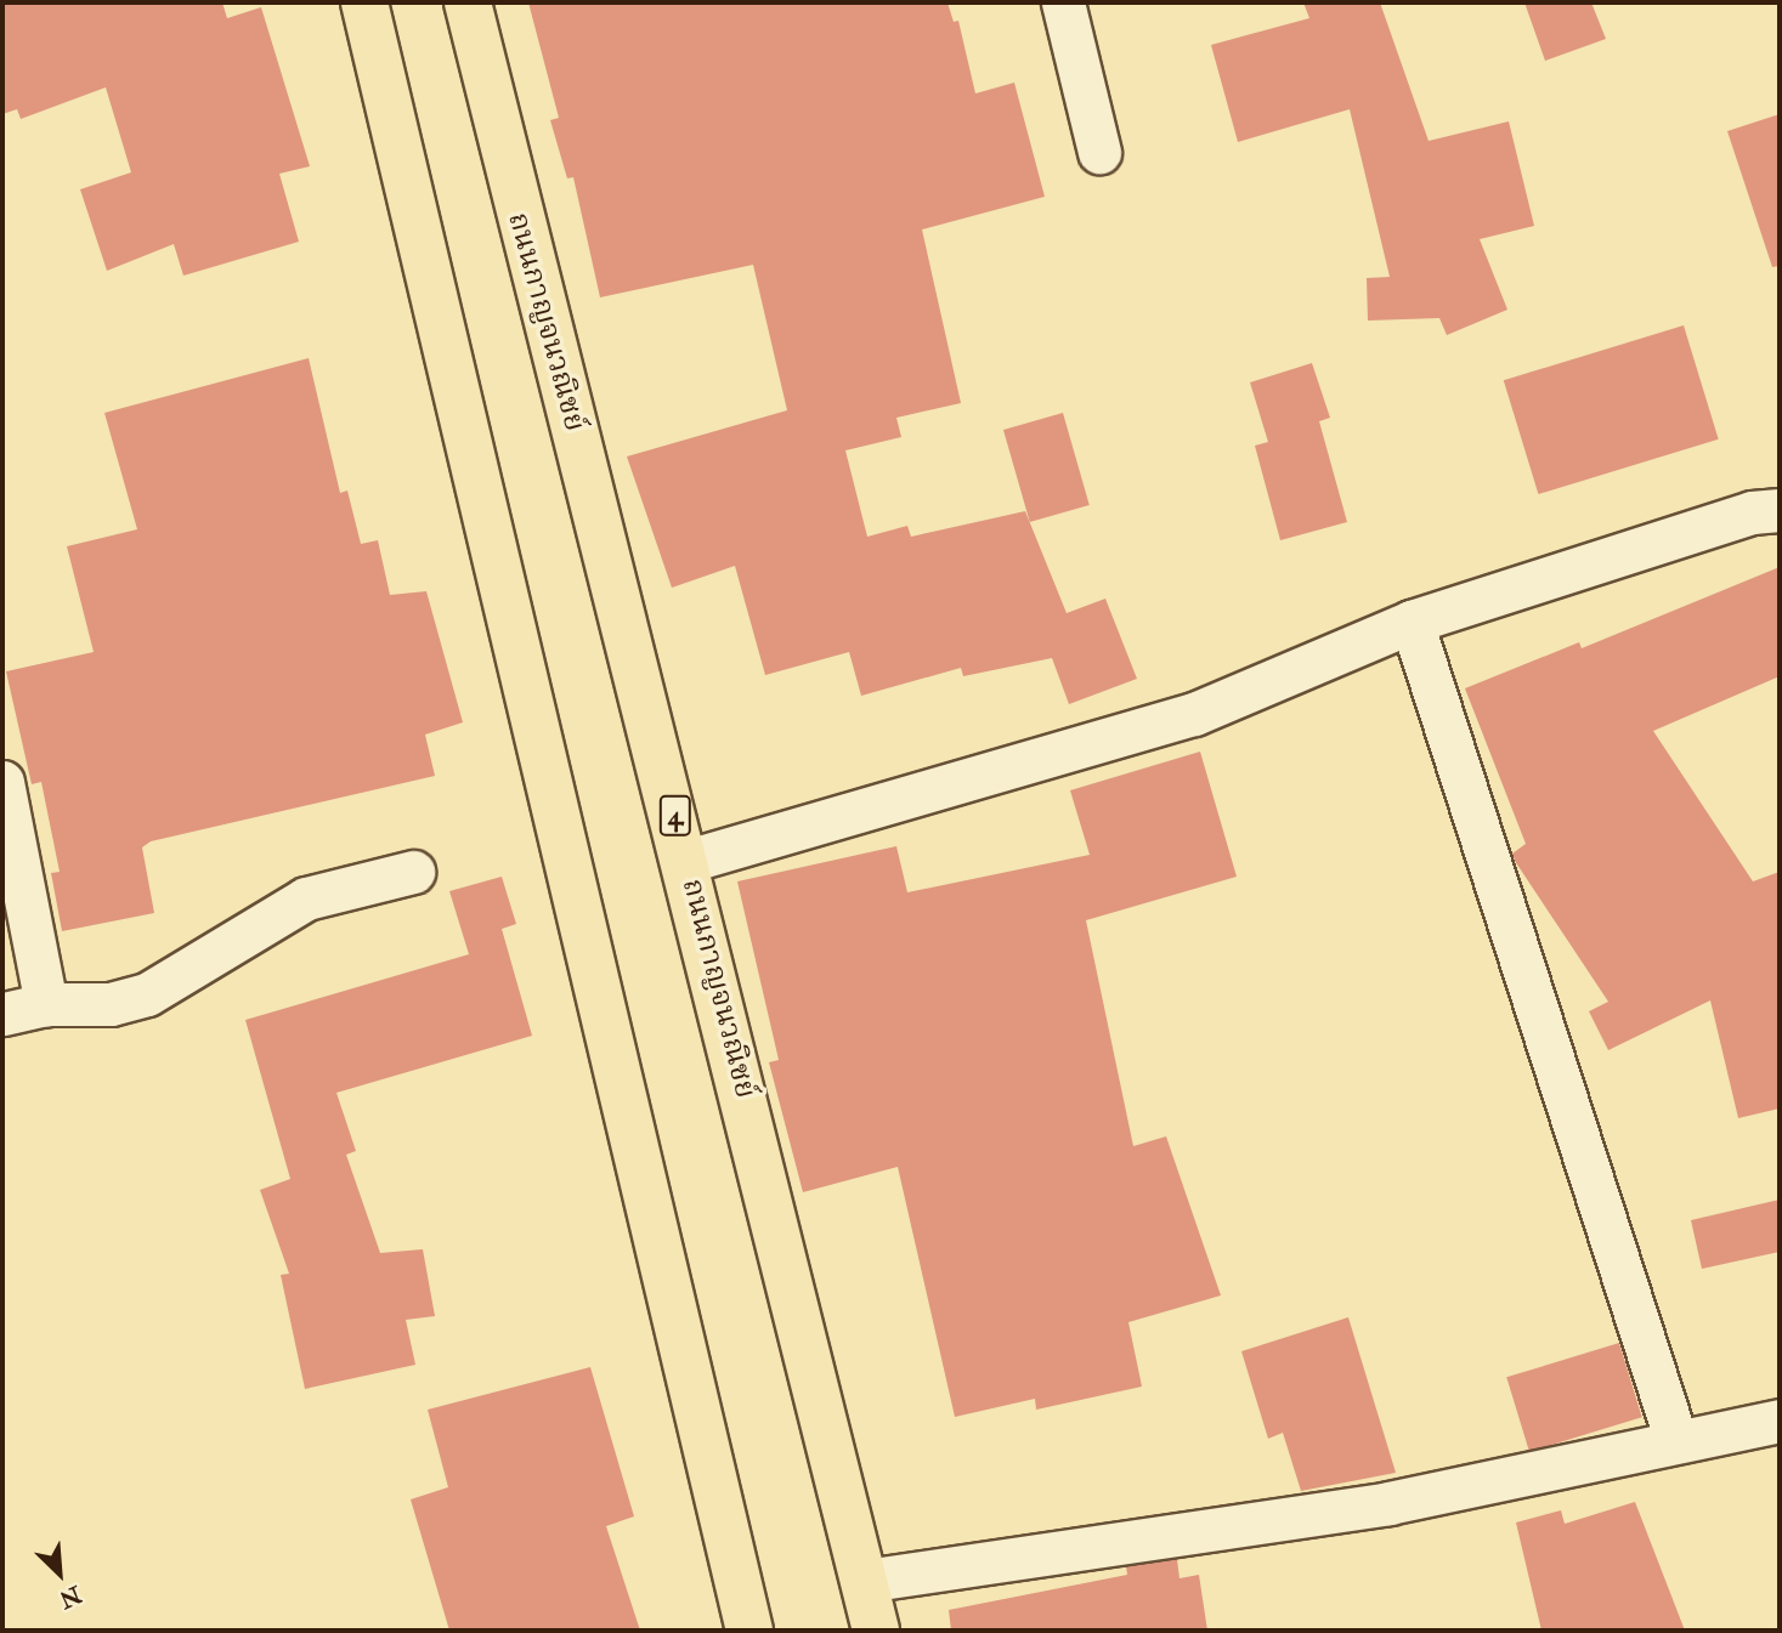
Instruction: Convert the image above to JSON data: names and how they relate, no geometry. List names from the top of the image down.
{
  "streets": {
    "highway": ["ถนนกาญจนวณิชย์", "4"]
  },
  "north": "bottom right"
}
